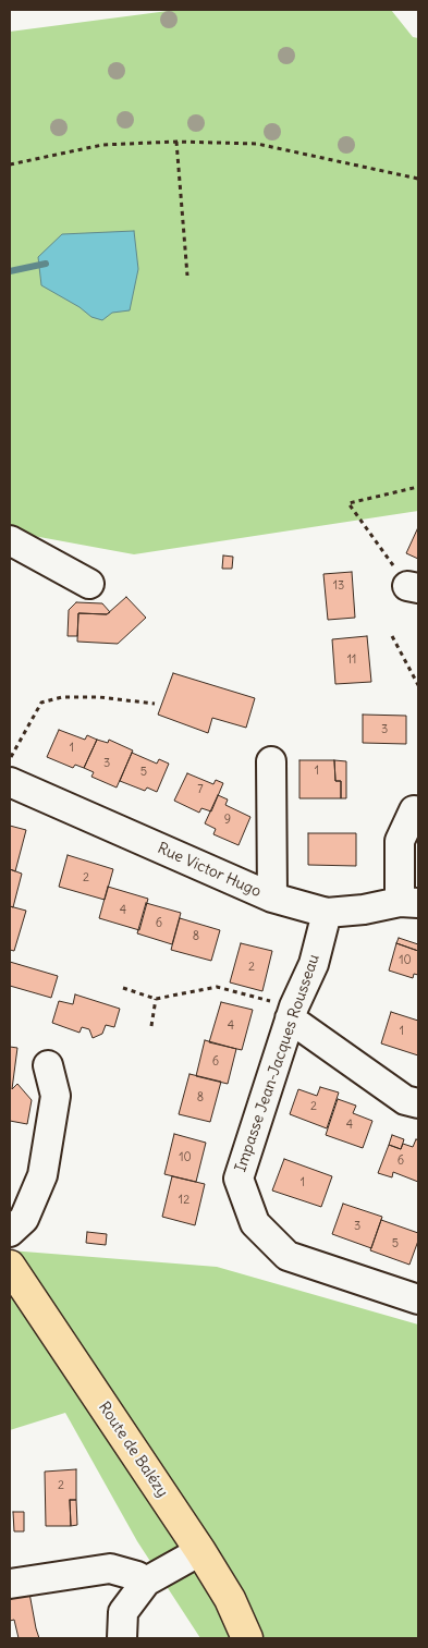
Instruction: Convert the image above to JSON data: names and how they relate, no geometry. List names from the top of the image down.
{
  "streets": {
    "main road": ["Route de Balézy"],
    "street": ["Rue Victor Hugo", "Impasse Jean-Jacques Rousseau"]
  },
  "crossings": [
    ["Rue Victor Hugo", "Impasse Jean-Jacques Rousseau"]
  ],
  "house_numbers": [
    "13",
    "11",
    "3",
    "1",
    "3",
    "1",
    "5",
    "7",
    "9",
    "2",
    "4",
    "6",
    "8",
    "10",
    "2",
    "4",
    "1",
    "6",
    "8",
    "2",
    "4",
    "10",
    "6",
    "1",
    "12",
    "3",
    "5",
    "2"
  ]
}
